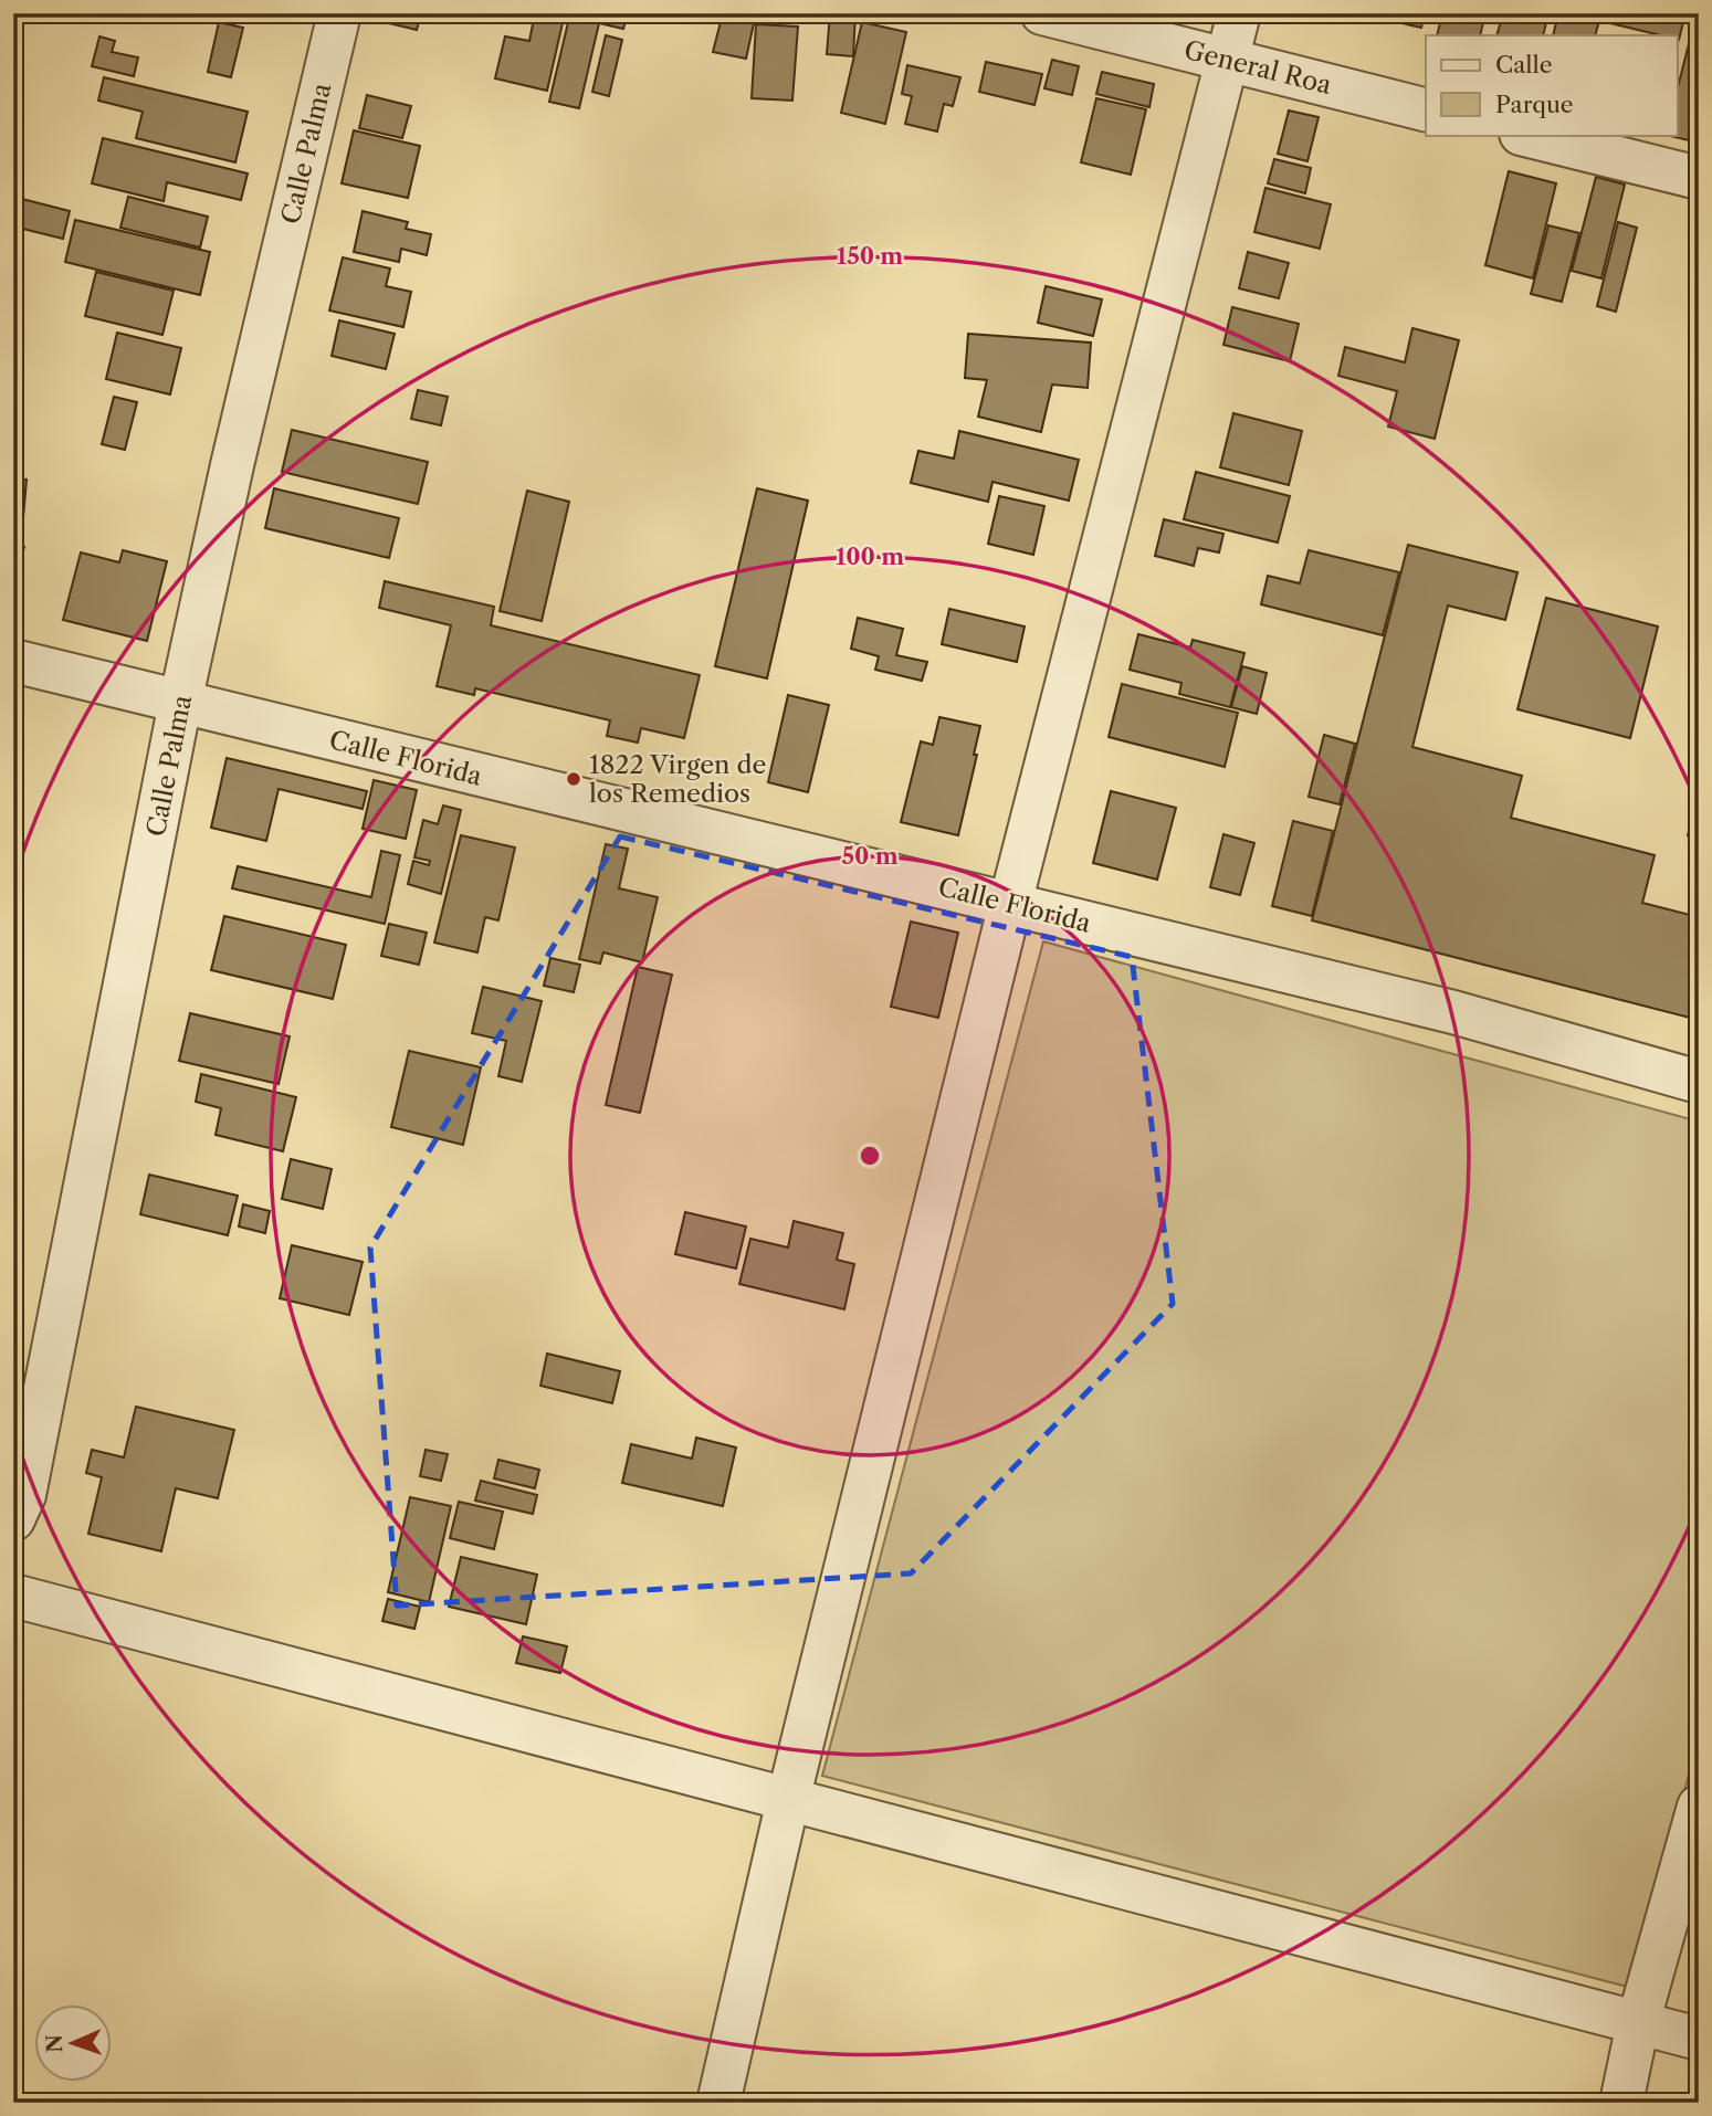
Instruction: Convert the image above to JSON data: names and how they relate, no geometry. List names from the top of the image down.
{
  "streets": {
    "street": ["General Roa", "Calle Palma", "Calle Florida"]
  },
  "crossings": [
    ["Calle Palma", "Calle Florida"]
  ],
  "places": ["1822 Virgen de los Remedios"],
  "legend": ["Calle", "Parque"],
  "north": "left",
  "rings": ["150 m", "100 m", "50 m"]
}
